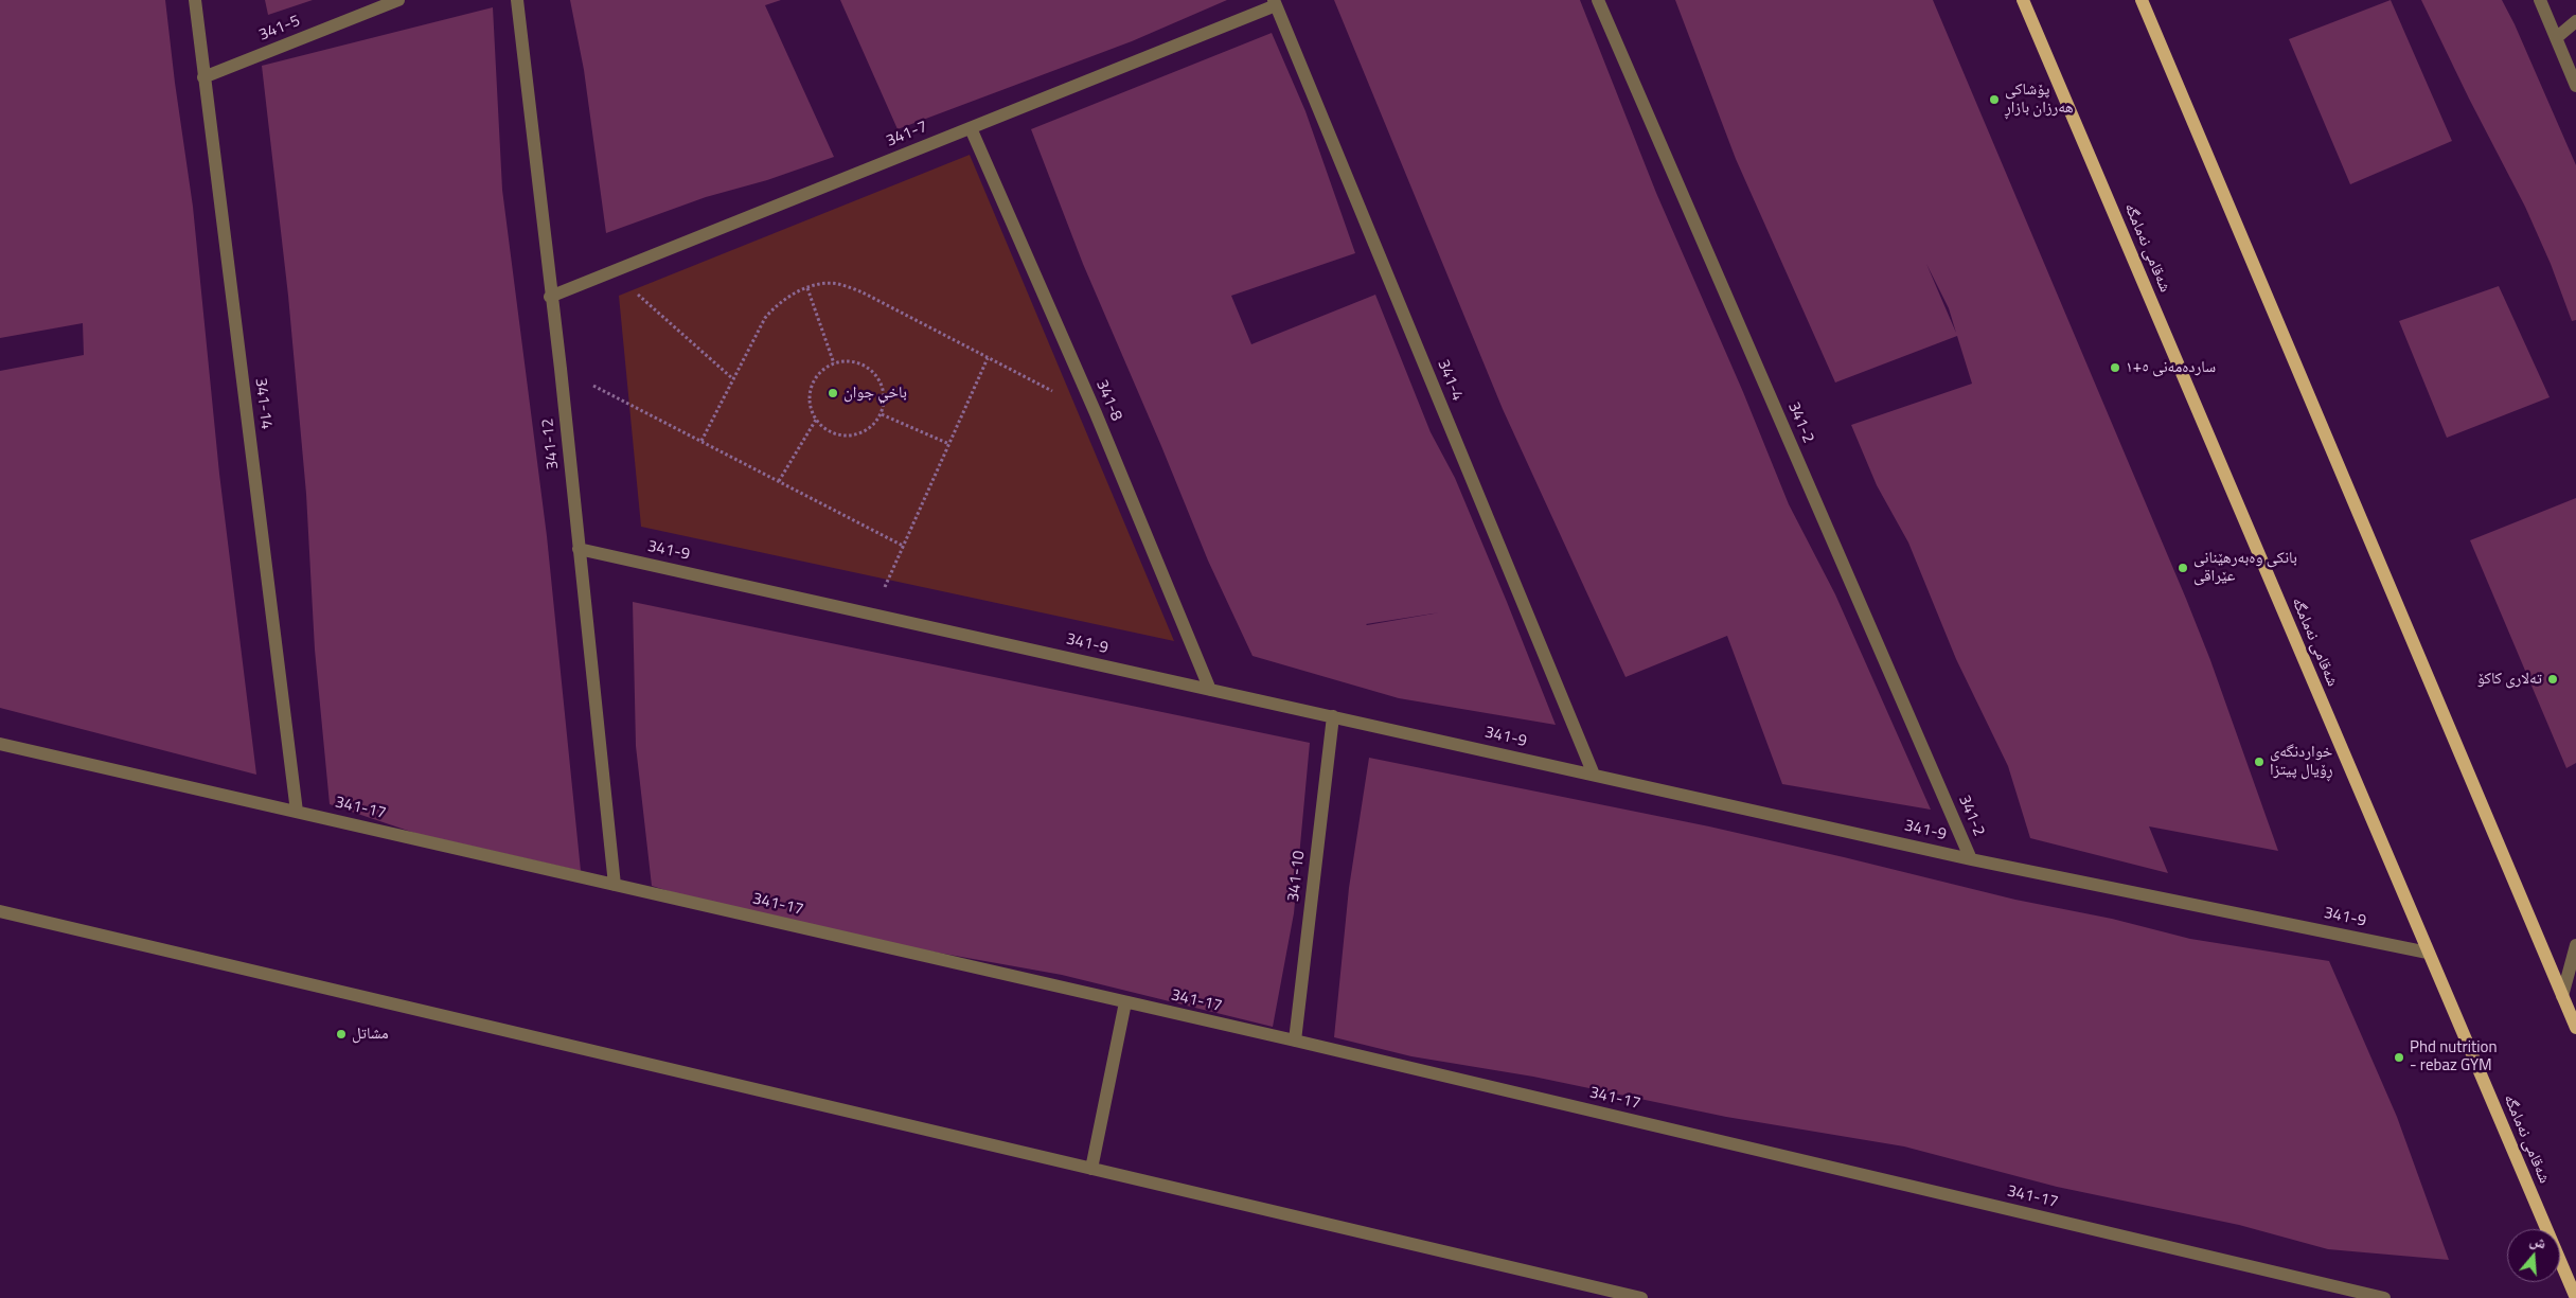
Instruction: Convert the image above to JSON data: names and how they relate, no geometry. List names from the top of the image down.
{
  "streets": {
    "main road": ["شەقامی نەمامگە"],
    "street": [
      "341-5",
      "341-7",
      "341-4",
      "341-8",
      "341-14",
      "341-2",
      "341-12",
      "341-9",
      "341-17",
      "341-10"
    ]
  },
  "crossings": [
    ["341-5", "341-14"],
    ["341-7", "341-4"],
    ["341-7", "341-8"],
    ["341-7", "341-12"],
    ["شەقامی نەمامگە", "341-9"],
    ["341-4", "341-9"],
    ["341-8", "341-9"],
    ["341-14", "341-17"],
    ["341-2", "341-9"],
    ["341-12", "341-9"],
    ["341-12", "341-17"],
    ["341-9", "341-10"],
    ["341-17", "341-10"]
  ],
  "places": [
    "پۆشاکی هەرزان بازاڕ",
    "ساردەمەنی ٥+١",
    "باخي جوان",
    "بانکی وەبەرهێنانی عێراقی",
    "تەلاری کاکۆ",
    "خواردنگەی ڕۆیال پیتزا",
    "مشاتل",
    "Phd nutrition - rebaz GYM"
  ],
  "north": "top"
}
